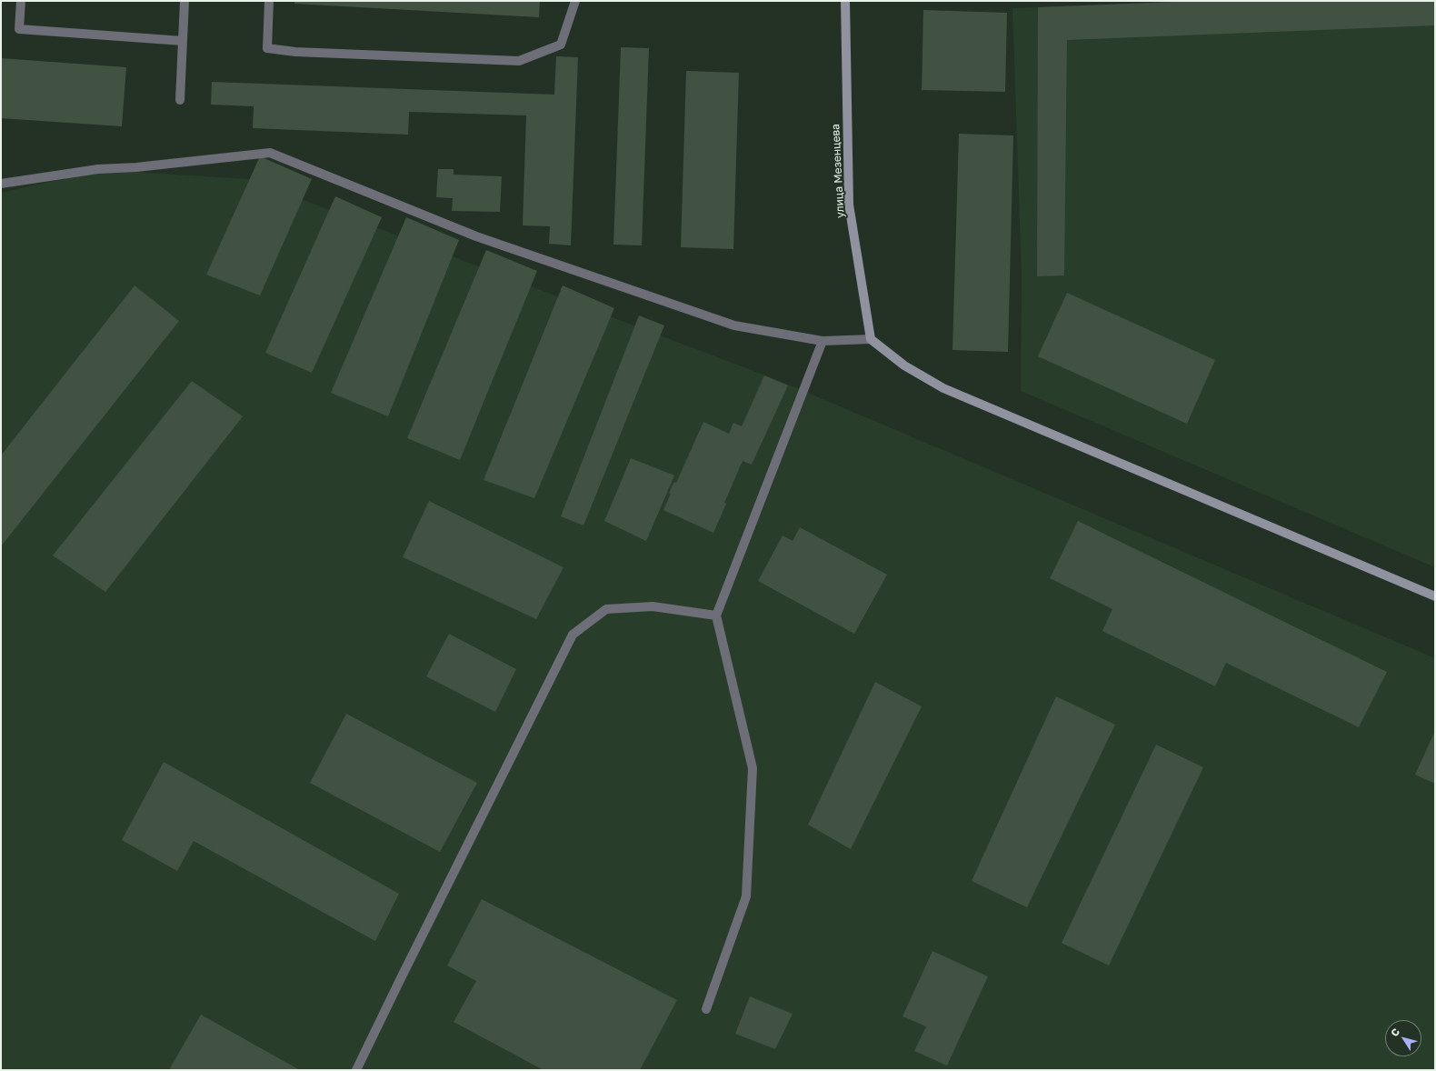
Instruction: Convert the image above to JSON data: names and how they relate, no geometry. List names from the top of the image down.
{
  "streets": {
    "main road": ["улица Мезенцева"]
  },
  "north": "top left"
}
